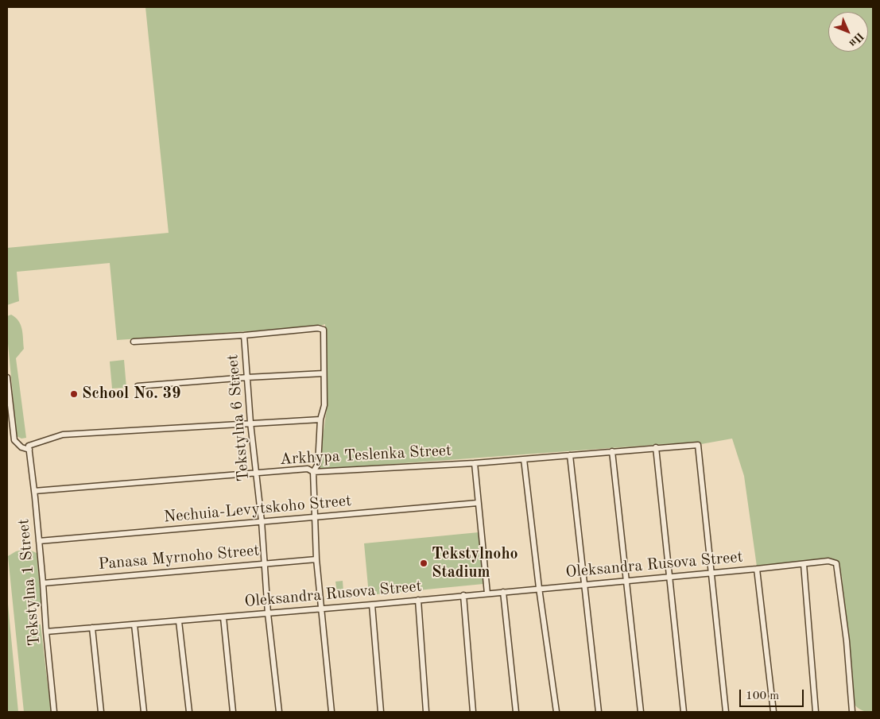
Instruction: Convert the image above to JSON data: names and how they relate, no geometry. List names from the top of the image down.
{
  "streets": {
    "street": [
      "Tekstylna 6 Street",
      "Arkhypa Teslenka Street",
      "Nechuia-Levytskoho Street",
      "Panasa Myrnoho Street",
      "Oleksandra Rusova Street",
      "Tekstylna 1 Street"
    ]
  },
  "crossings": [
    ["Tekstylna 6 Street", "Arkhypa Teslenka Street"],
    ["Tekstylna 6 Street", "Nechuia-Levytskoho Street"],
    ["Tekstylna 6 Street", "Panasa Myrnoho Street"],
    ["Tekstylna 6 Street", "Oleksandra Rusova Street"],
    ["Arkhypa Teslenka Street", "Oleksandra Rusova Street"],
    ["Arkhypa Teslenka Street", "Tekstylna 1 Street"],
    ["Nechuia-Levytskoho Street", "Tekstylna 1 Street"],
    ["Panasa Myrnoho Street", "Tekstylna 1 Street"],
    ["Oleksandra Rusova Street", "Tekstylna 1 Street"]
  ],
  "places": ["School No. 39", "Tekstylnoho Stadium"],
  "scale_bar": "100 m",
  "north": "bottom right"
}
